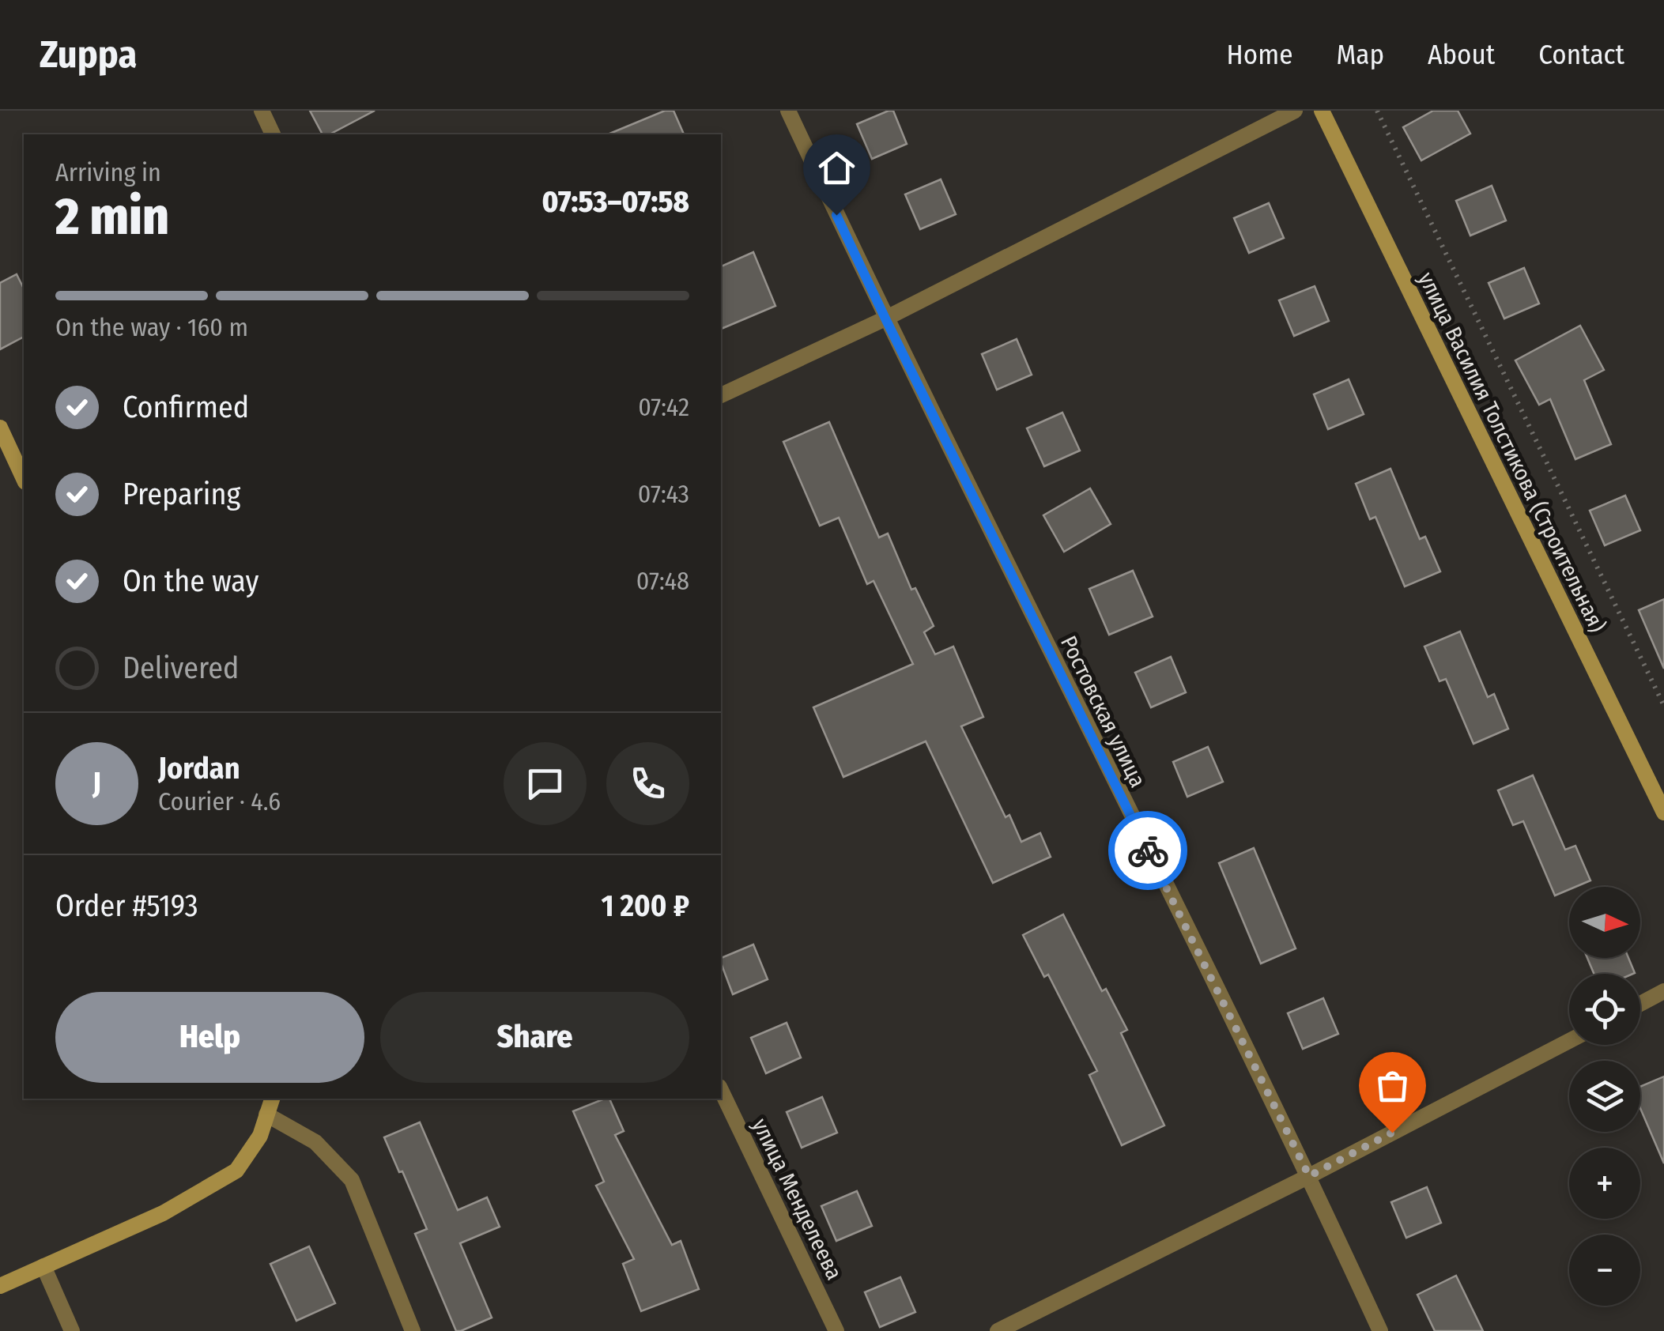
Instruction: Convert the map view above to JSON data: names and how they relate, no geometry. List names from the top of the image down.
{
  "streets": {
    "main road": ["улица Василия Толстикова (Строительная)"],
    "street": ["Ростовская улица", "улица Менделеева"]
  },
  "north": "right",
  "page": {
    "header": "Zuppa",
    "nav": [
      "Home",
      "Map",
      "About",
      "Contact"
    ],
    "heading": ["2 min", "Arriving in", "07:53–07:58"],
    "panel": [
      "Jordan",
      "Courier · 4.6",
      "Order #5193",
      "1 200 ₽"
    ],
    "bar": "On the way · 160 m",
    "list": [
      ["Confirmed", "07:42"],
      ["Preparing", "07:43"],
      ["On the way", "07:48"],
      "Delivered"
    ],
    "round": "J",
    "map_buttons": ["+", "−"],
    "buttons": ["Help", "Share"]
  }
}
